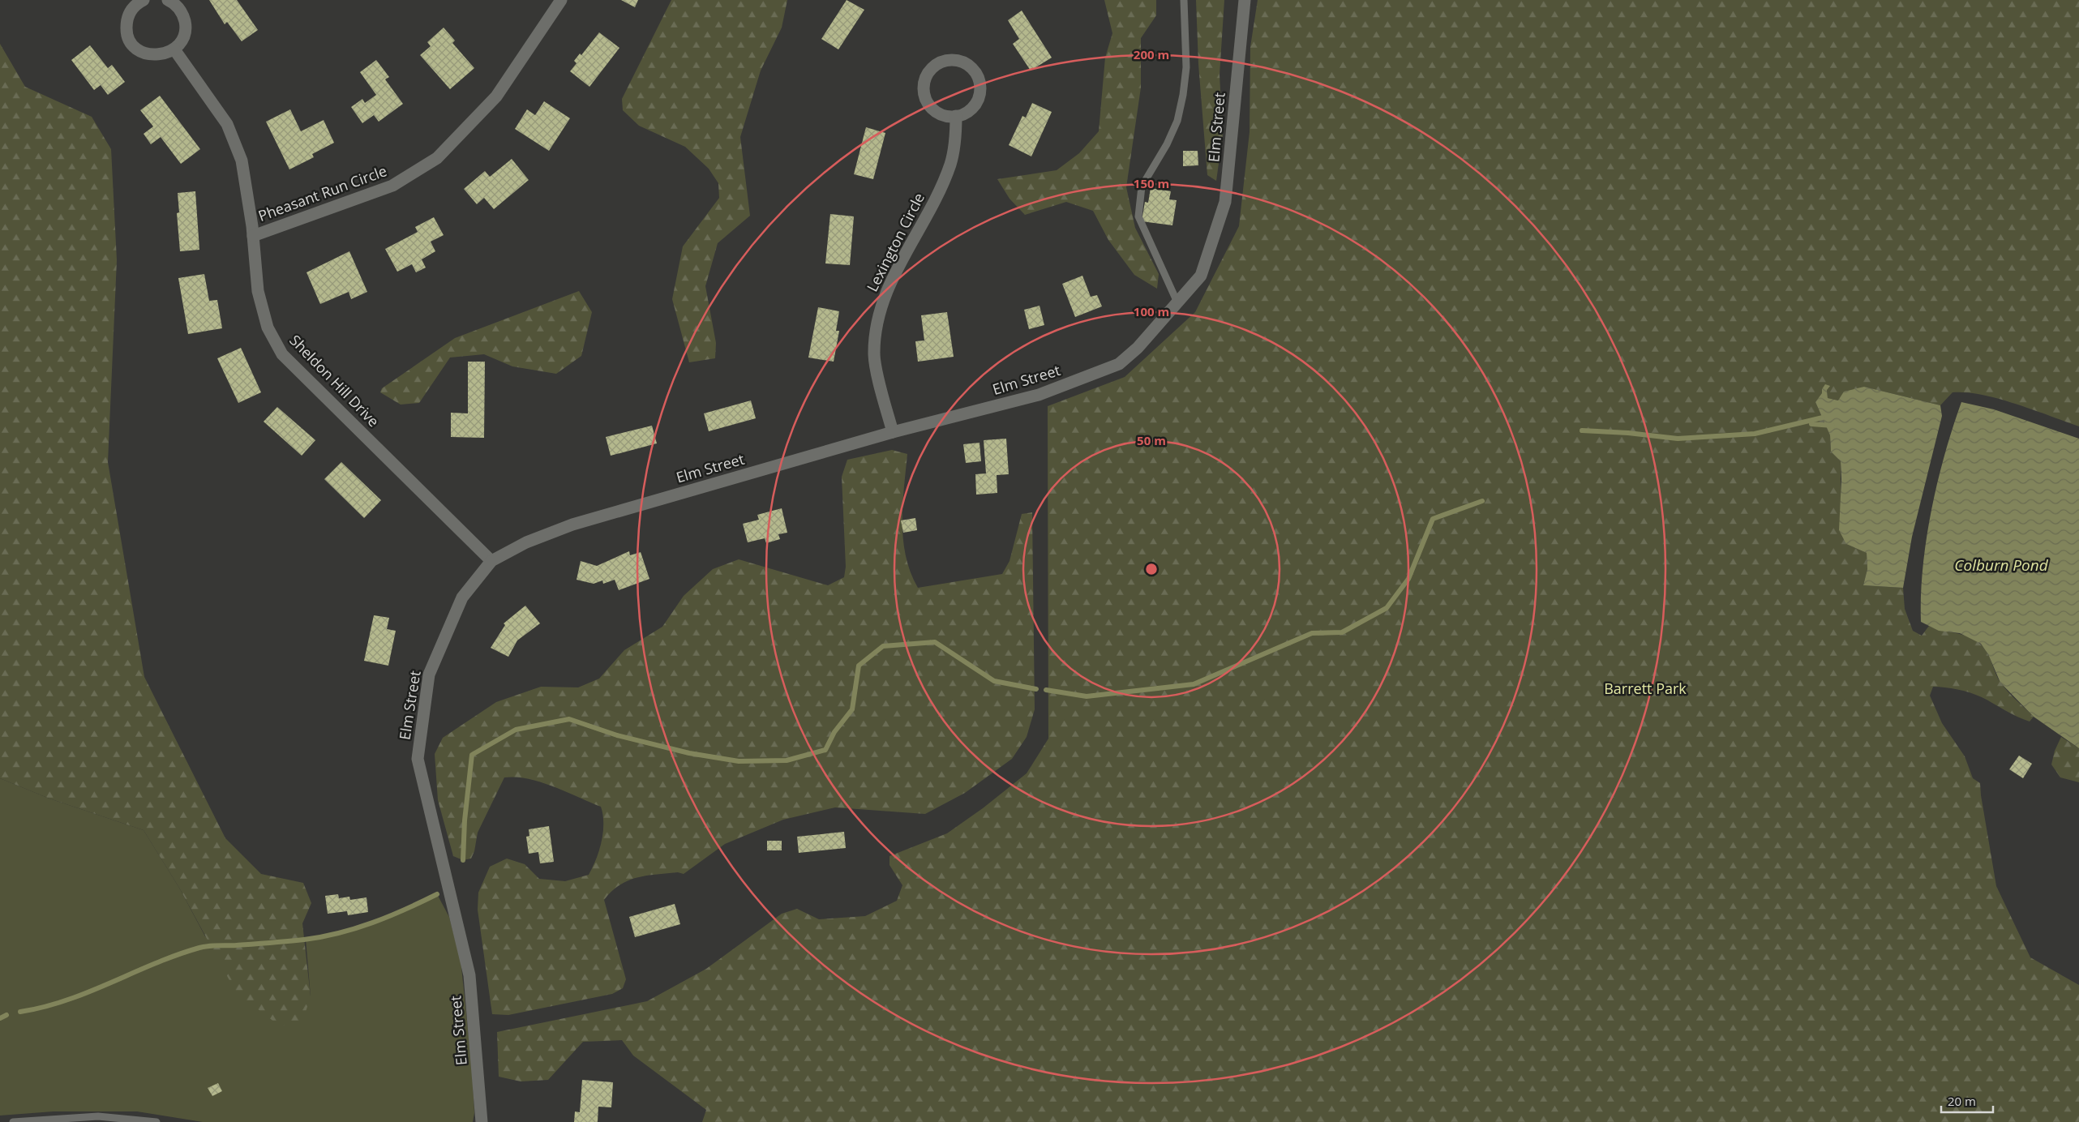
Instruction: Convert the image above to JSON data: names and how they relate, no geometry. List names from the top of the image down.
{
  "streets": {
    "street": [
      "Elm Street",
      "Pheasant Run Circle",
      "Lexington Circle",
      "Sheldon Hill Drive"
    ]
  },
  "crossings": [
    ["Elm Street", "Lexington Circle"],
    ["Elm Street", "Sheldon Hill Drive"],
    ["Pheasant Run Circle", "Sheldon Hill Drive"]
  ],
  "water": ["Colburn Pond"],
  "parks": ["Barrett Park"],
  "scale_bar": "20 m",
  "rings": [
    "200 m",
    "150 m",
    "100 m",
    "50 m"
  ]
}
